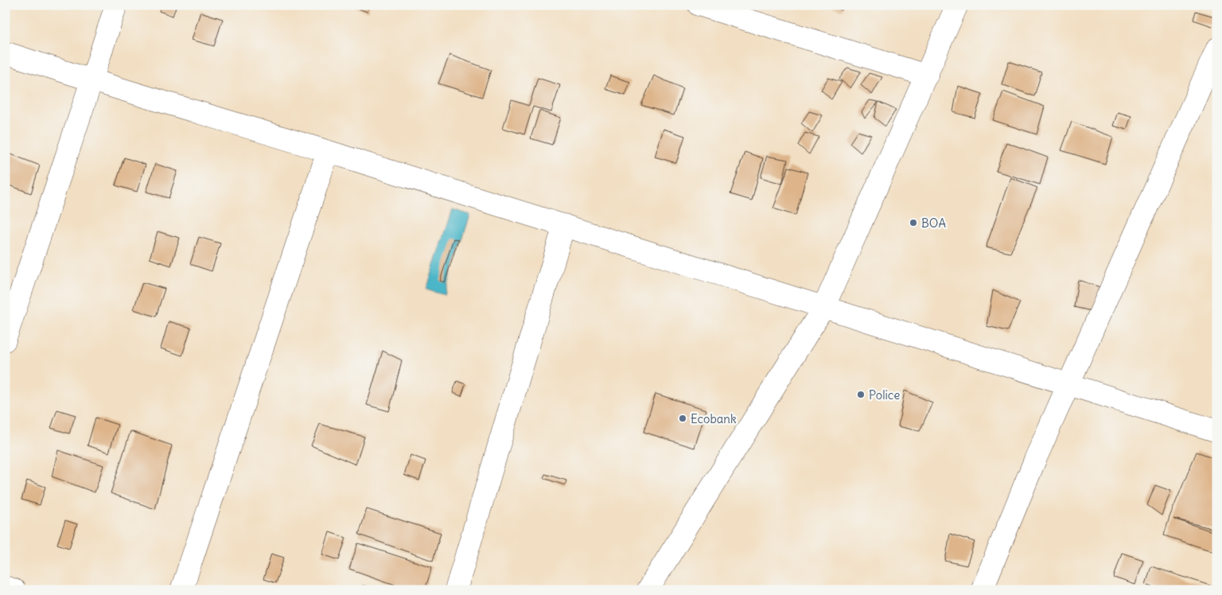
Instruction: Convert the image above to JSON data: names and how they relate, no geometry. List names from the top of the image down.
{
  "places": ["BOA", "Police", "Ecobank"]
}
